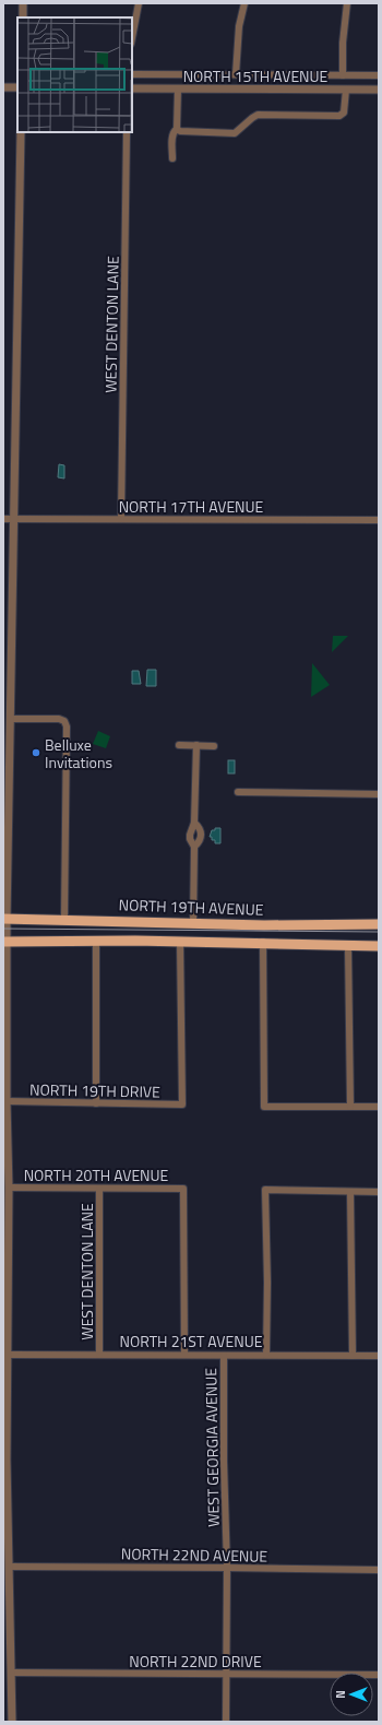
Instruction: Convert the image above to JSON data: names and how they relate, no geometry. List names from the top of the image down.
{
  "streets": {
    "main road": ["NORTH 19TH AVENUE"],
    "street": [
      "NORTH 15TH AVENUE",
      "WEST DENTON LANE",
      "NORTH 17TH AVENUE",
      "NORTH 19TH DRIVE",
      "NORTH 20TH AVENUE",
      "NORTH 21ST AVENUE",
      "WEST GEORGIA AVENUE",
      "NORTH 22ND AVENUE",
      "NORTH 22ND DRIVE"
    ]
  },
  "crossings": [
    ["WEST DENTON LANE", "NORTH 17TH AVENUE"],
    ["WEST DENTON LANE", "NORTH 20TH AVENUE"],
    ["WEST DENTON LANE", "NORTH 21ST AVENUE"],
    ["NORTH 20TH AVENUE", "NORTH 21ST AVENUE"],
    ["NORTH 21ST AVENUE", "WEST GEORGIA AVENUE"],
    ["WEST GEORGIA AVENUE", "NORTH 22ND AVENUE"],
    ["WEST GEORGIA AVENUE", "NORTH 22ND DRIVE"]
  ],
  "places": ["Belluxe Invitations"],
  "north": "left"
}
